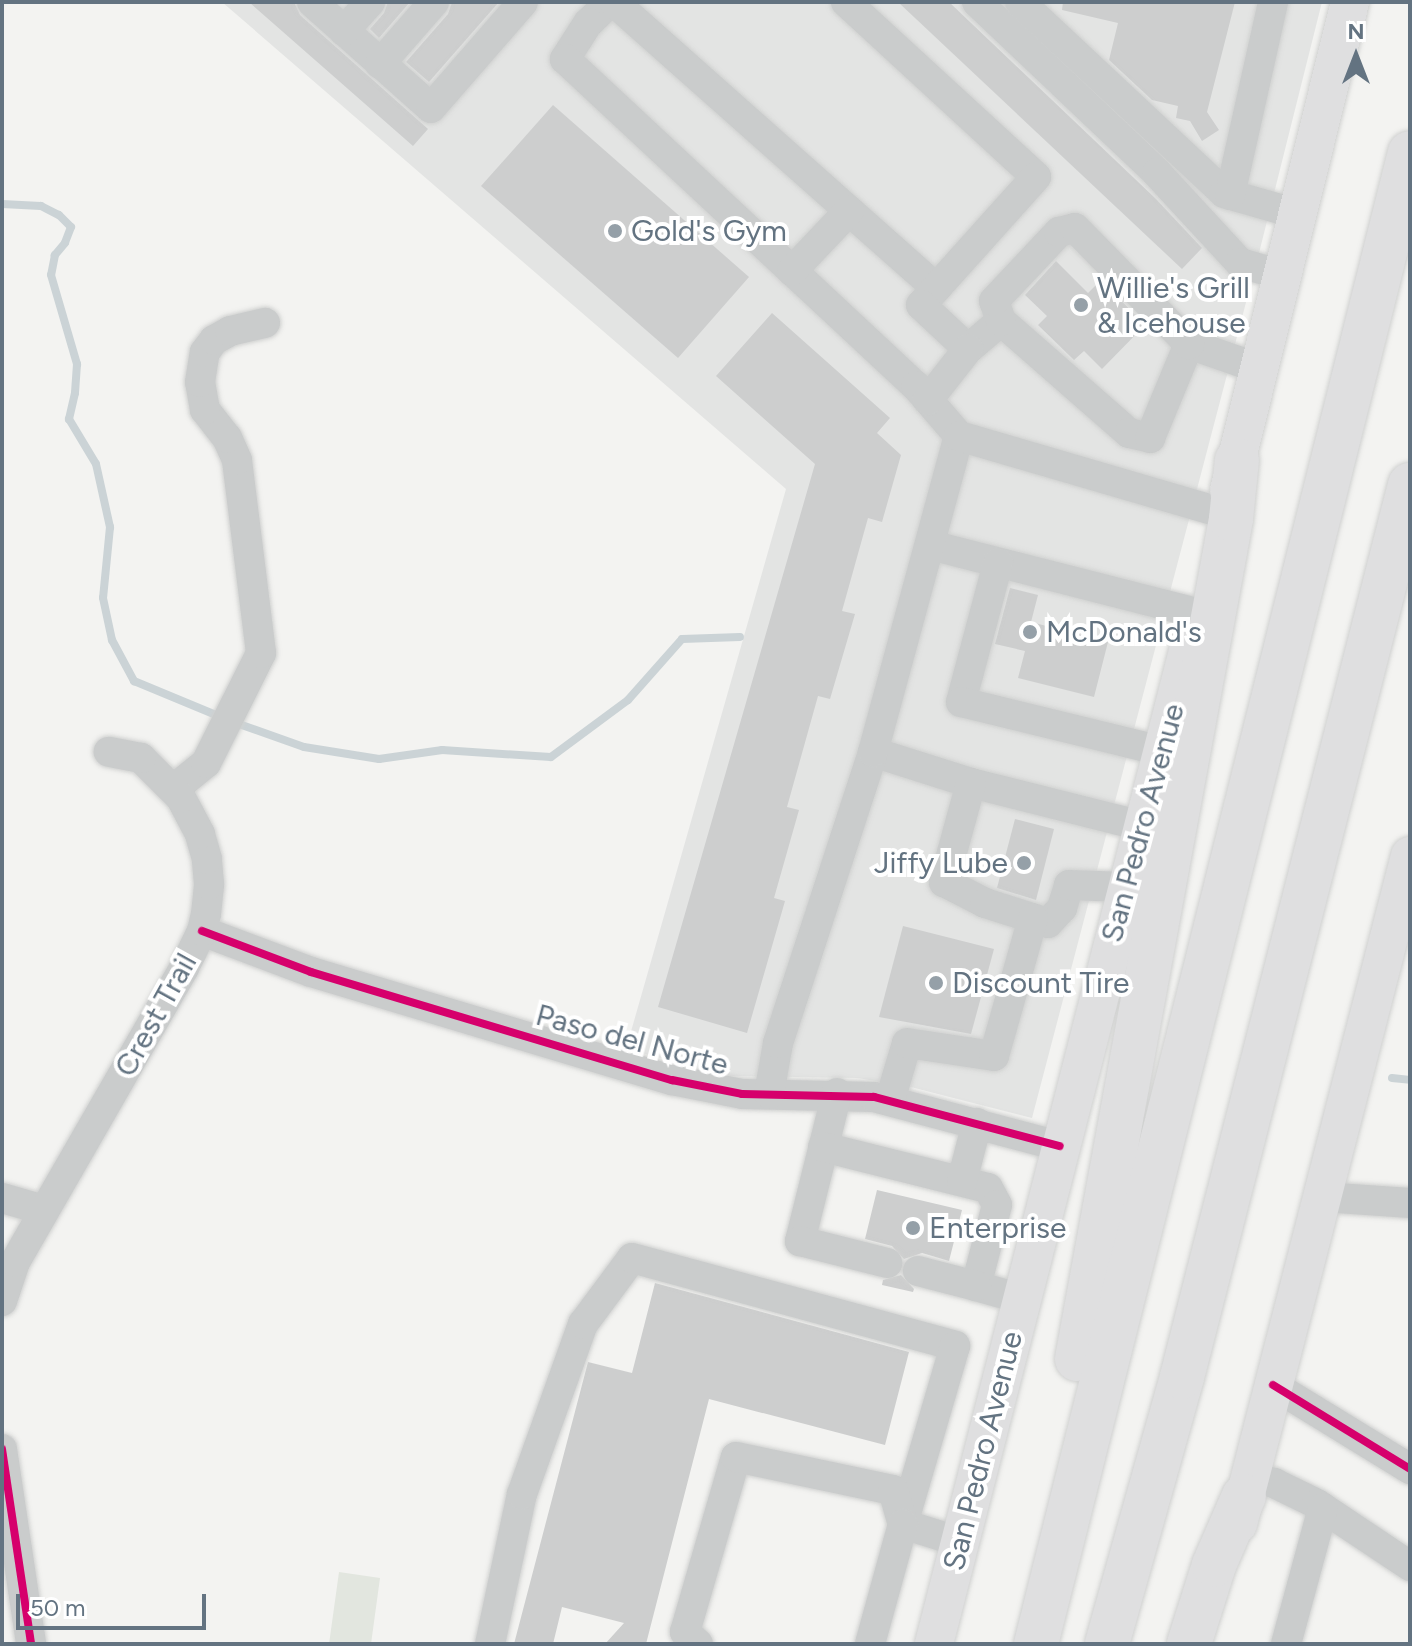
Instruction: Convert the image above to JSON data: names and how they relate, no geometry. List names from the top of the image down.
{
  "streets": {
    "main road": ["San Pedro Avenue"],
    "street": ["Crest Trail", "Paso del Norte"]
  },
  "crossings": [
    ["San Pedro Avenue", "Paso del Norte"],
    ["Crest Trail", "Paso del Norte"]
  ],
  "places": [
    "Gold's Gym",
    "Willie's Grill & Icehouse",
    "McDonald's",
    "Jiffy Lube",
    "Discount Tire",
    "Enterprise"
  ],
  "scale_bar": "50 m",
  "north": "top"
}
